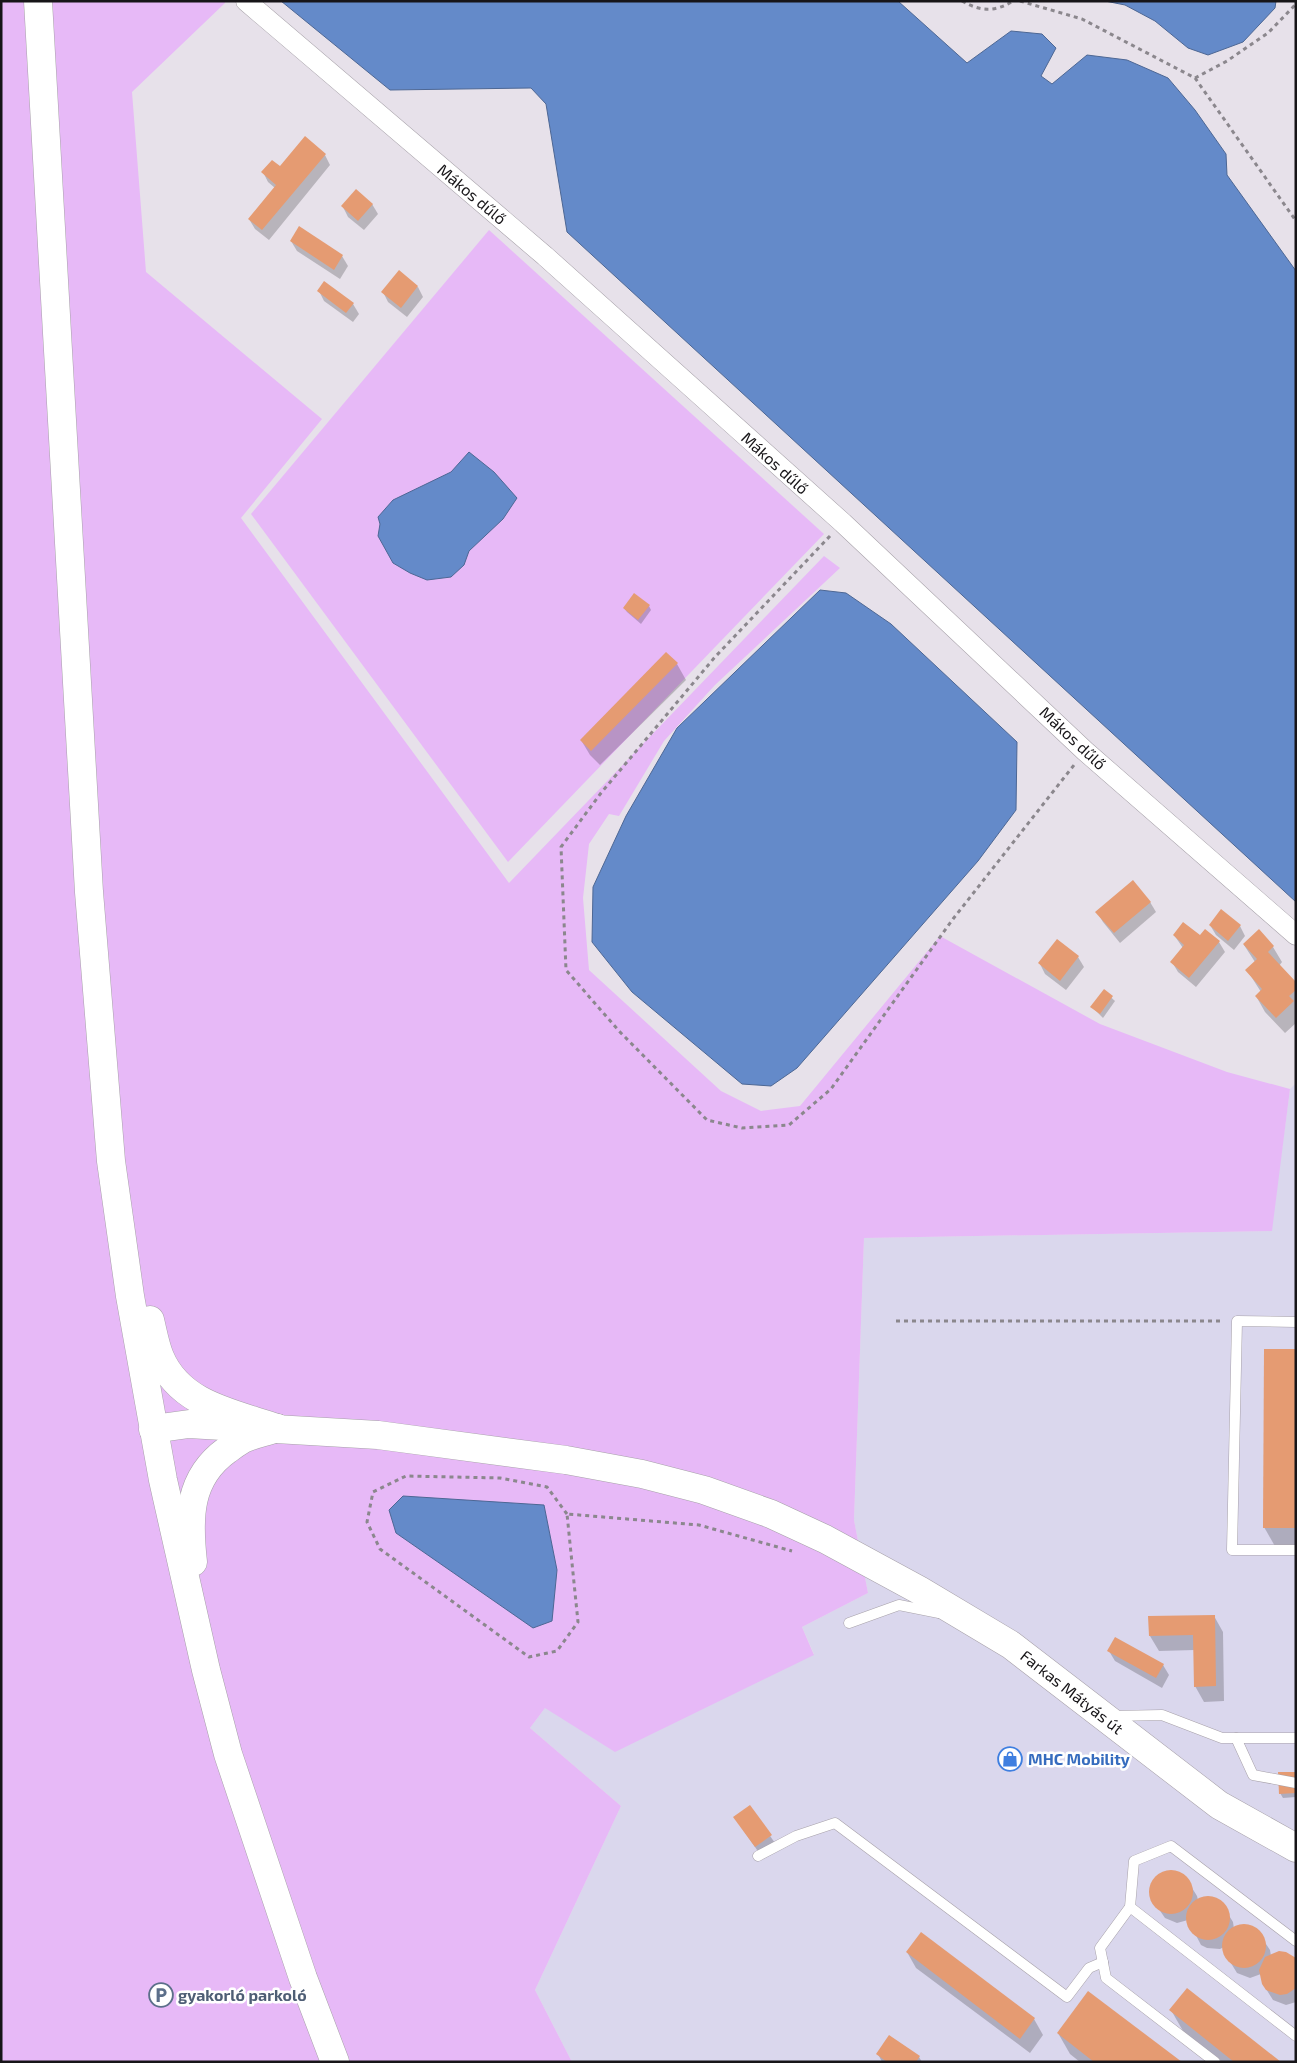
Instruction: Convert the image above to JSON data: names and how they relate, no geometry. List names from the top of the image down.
{
  "streets": {
    "main road": ["Farkas Mátyás út"],
    "street": ["Mákos dűlő"]
  },
  "places": {
    "shop": ["MHC Mobility"],
    "parking": ["gyakorló parkoló"]
  }
}
